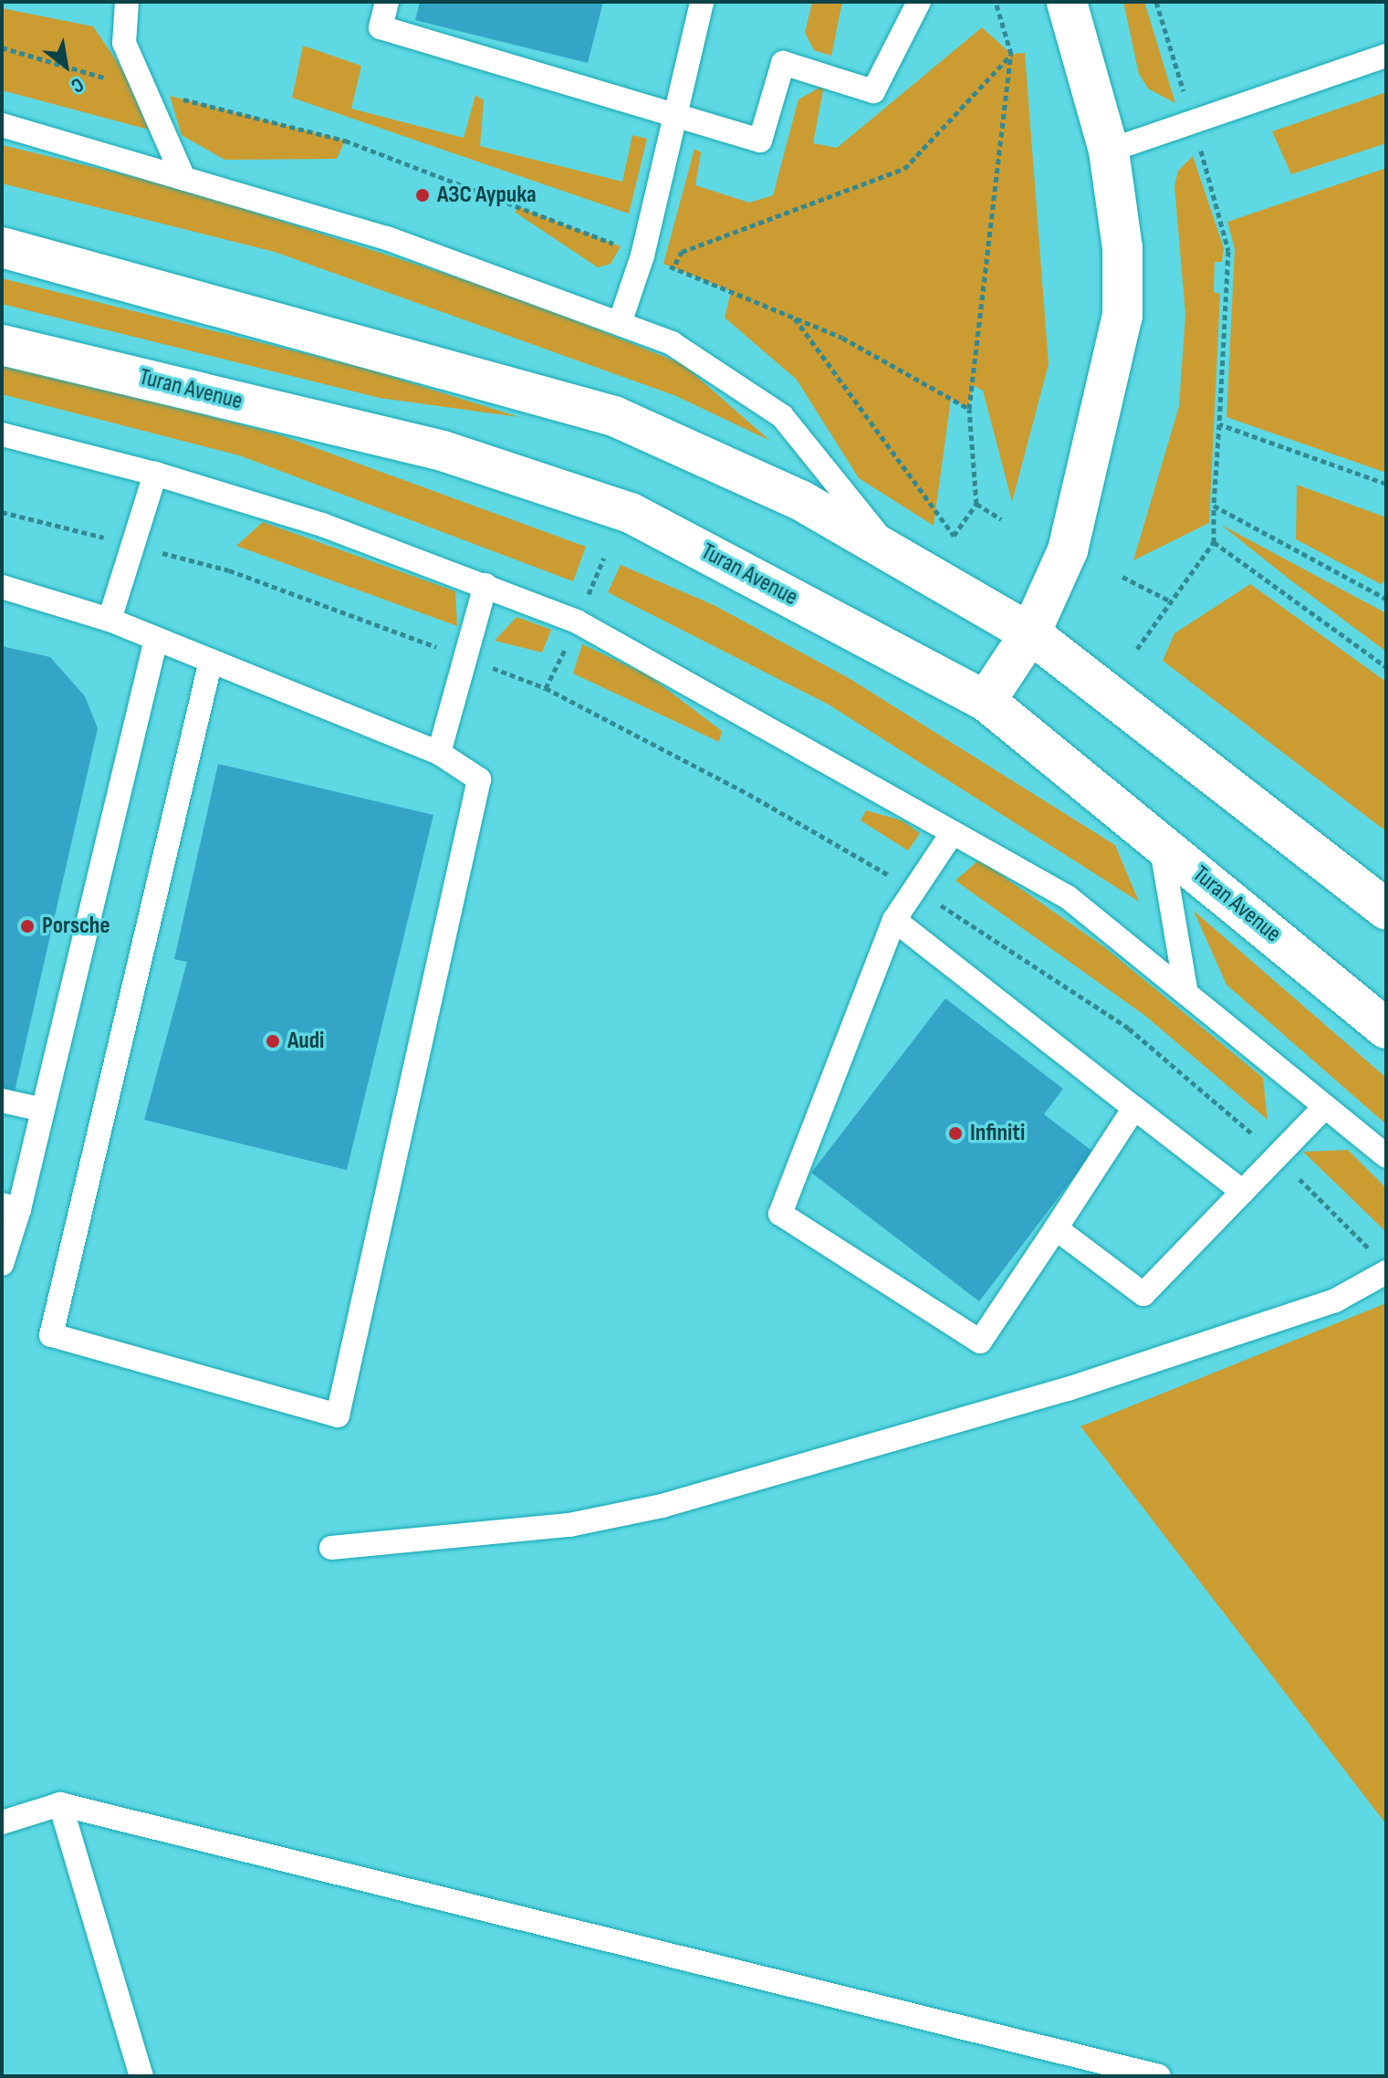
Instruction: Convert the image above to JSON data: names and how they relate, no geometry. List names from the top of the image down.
{
  "streets": {
    "main road": ["Turan Avenue"]
  },
  "places": [
    "АЗС Аурика",
    "Porsche",
    "Audi",
    "Infiniti"
  ],
  "north": "bottom right"
}
